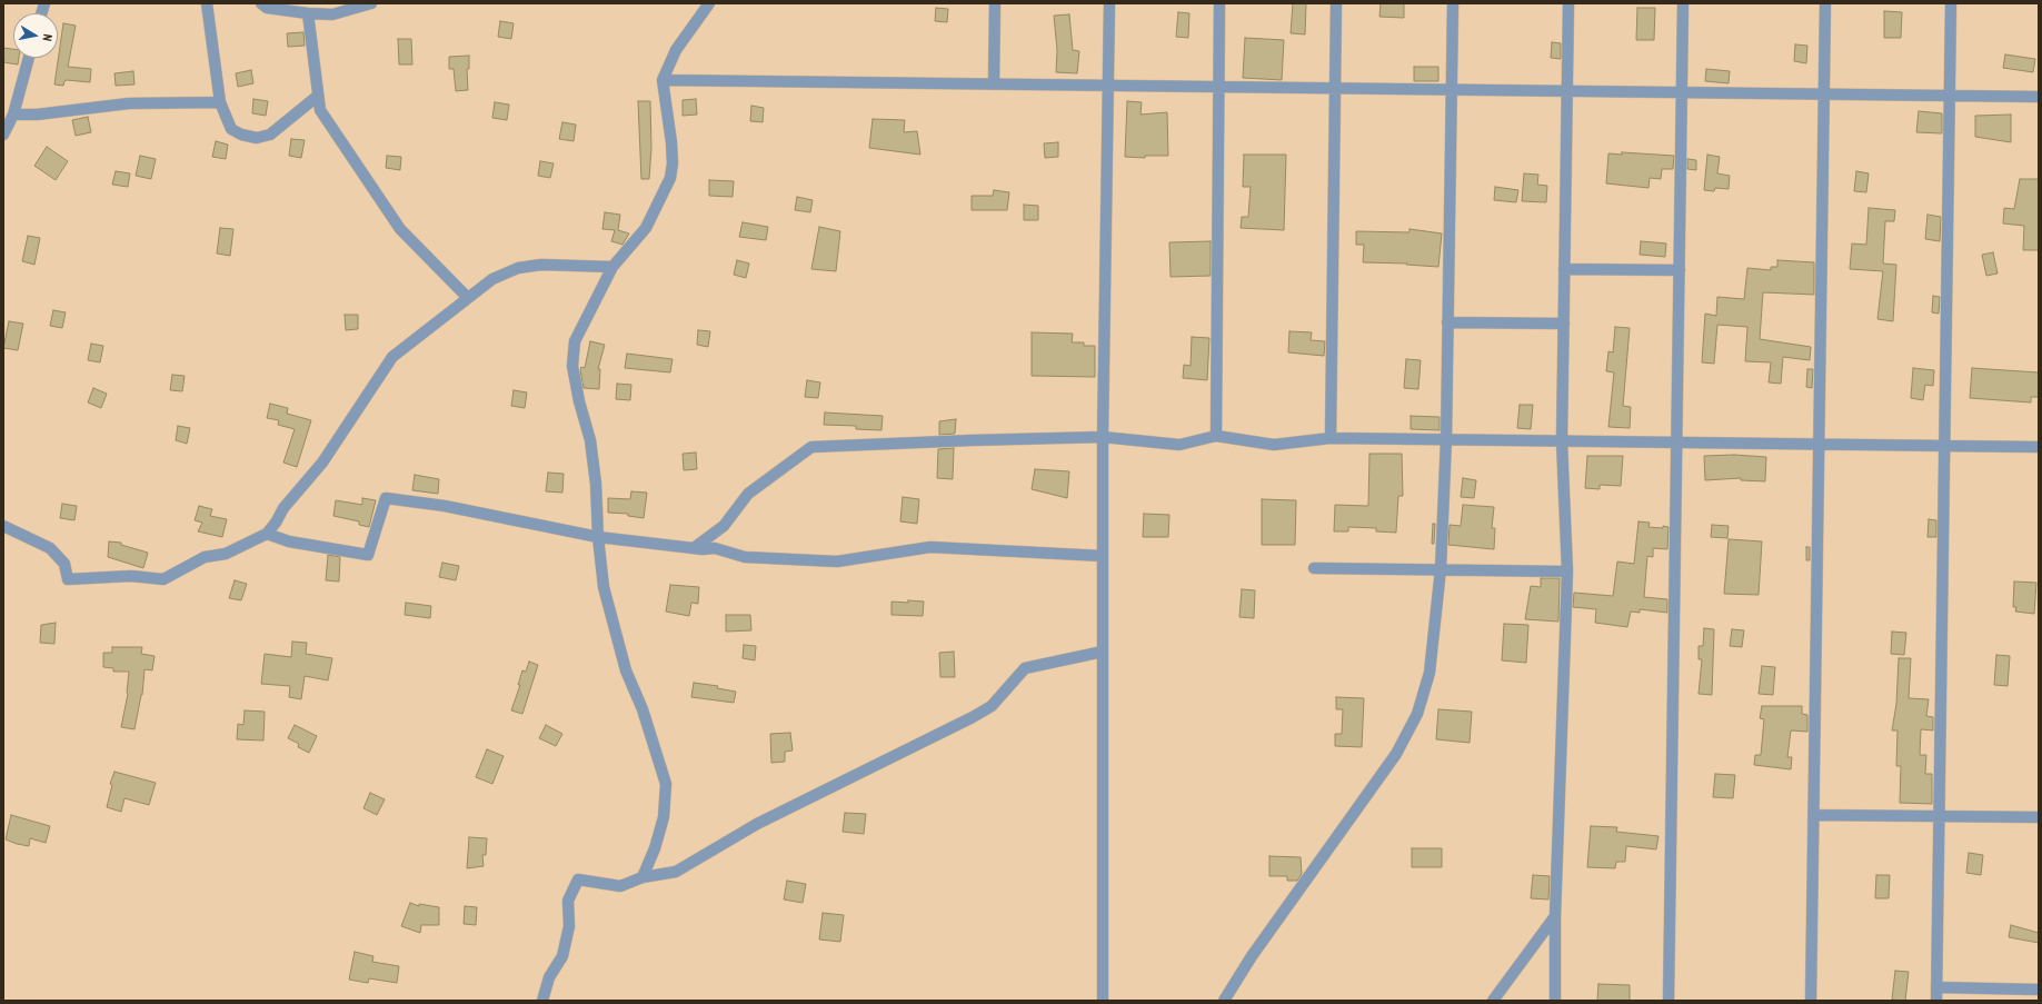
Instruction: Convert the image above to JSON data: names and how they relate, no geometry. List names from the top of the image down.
{
  "north": "right"
}
